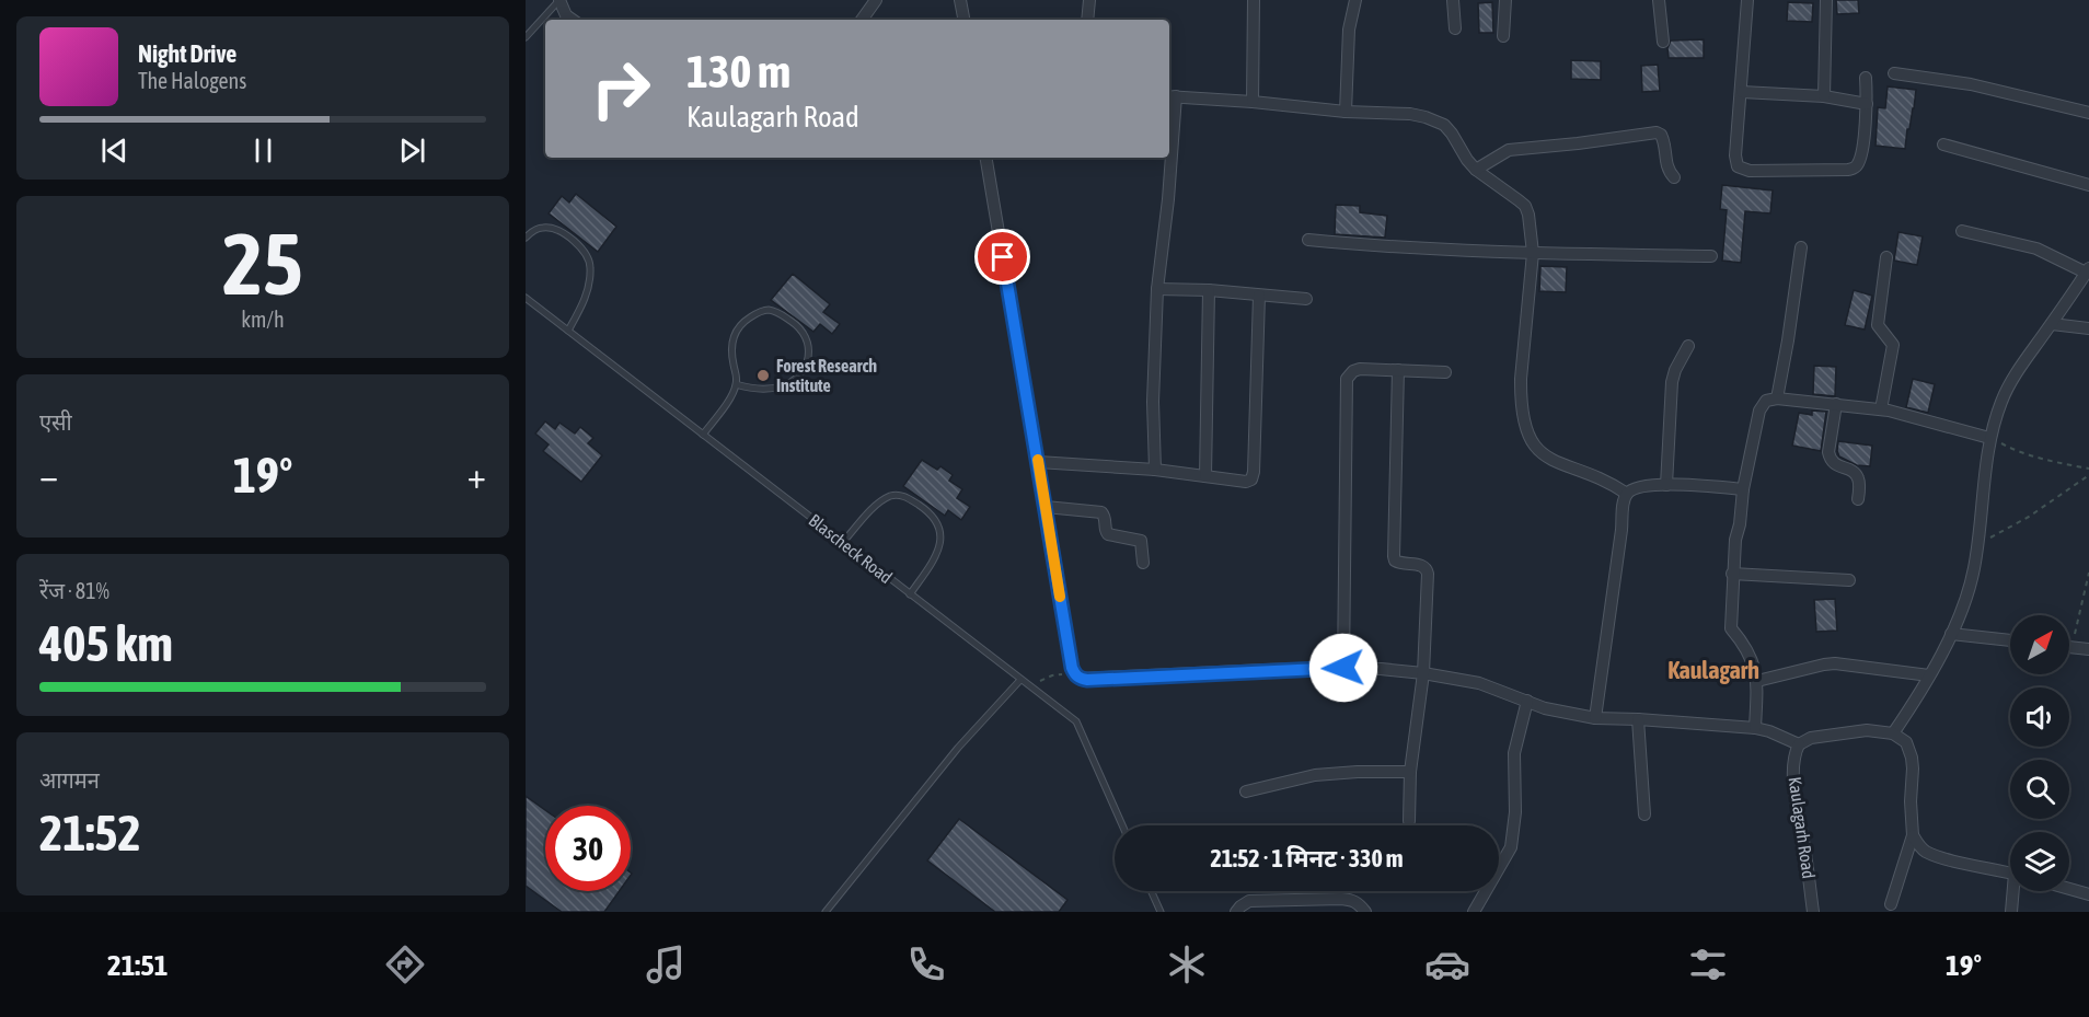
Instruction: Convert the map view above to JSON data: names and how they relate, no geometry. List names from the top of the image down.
{
  "streets": {
    "street": ["Kaulagarh Road"],
    "lane": ["Blascheck Road"]
  },
  "districts": ["Kaulagarh"],
  "places": ["Forest Research Institute"],
  "north": "top right",
  "page": {
    "turn": ["130 m", "Kaulagarh Road"],
    "song": ["Night Drive", "The Halogens"],
    "tile": [
      ["25", "km/h"],
      "एसी",
      ["रेंज · 81%", "405 km"],
      ["आगमन", "21:52"]
    ],
    "heat": ["−", "19°", "+"],
    "limit": "30",
    "trip": "21:52 · 1 मिनट · 330 m",
    "tabs": ["21:51", "19°"]
  }
}
